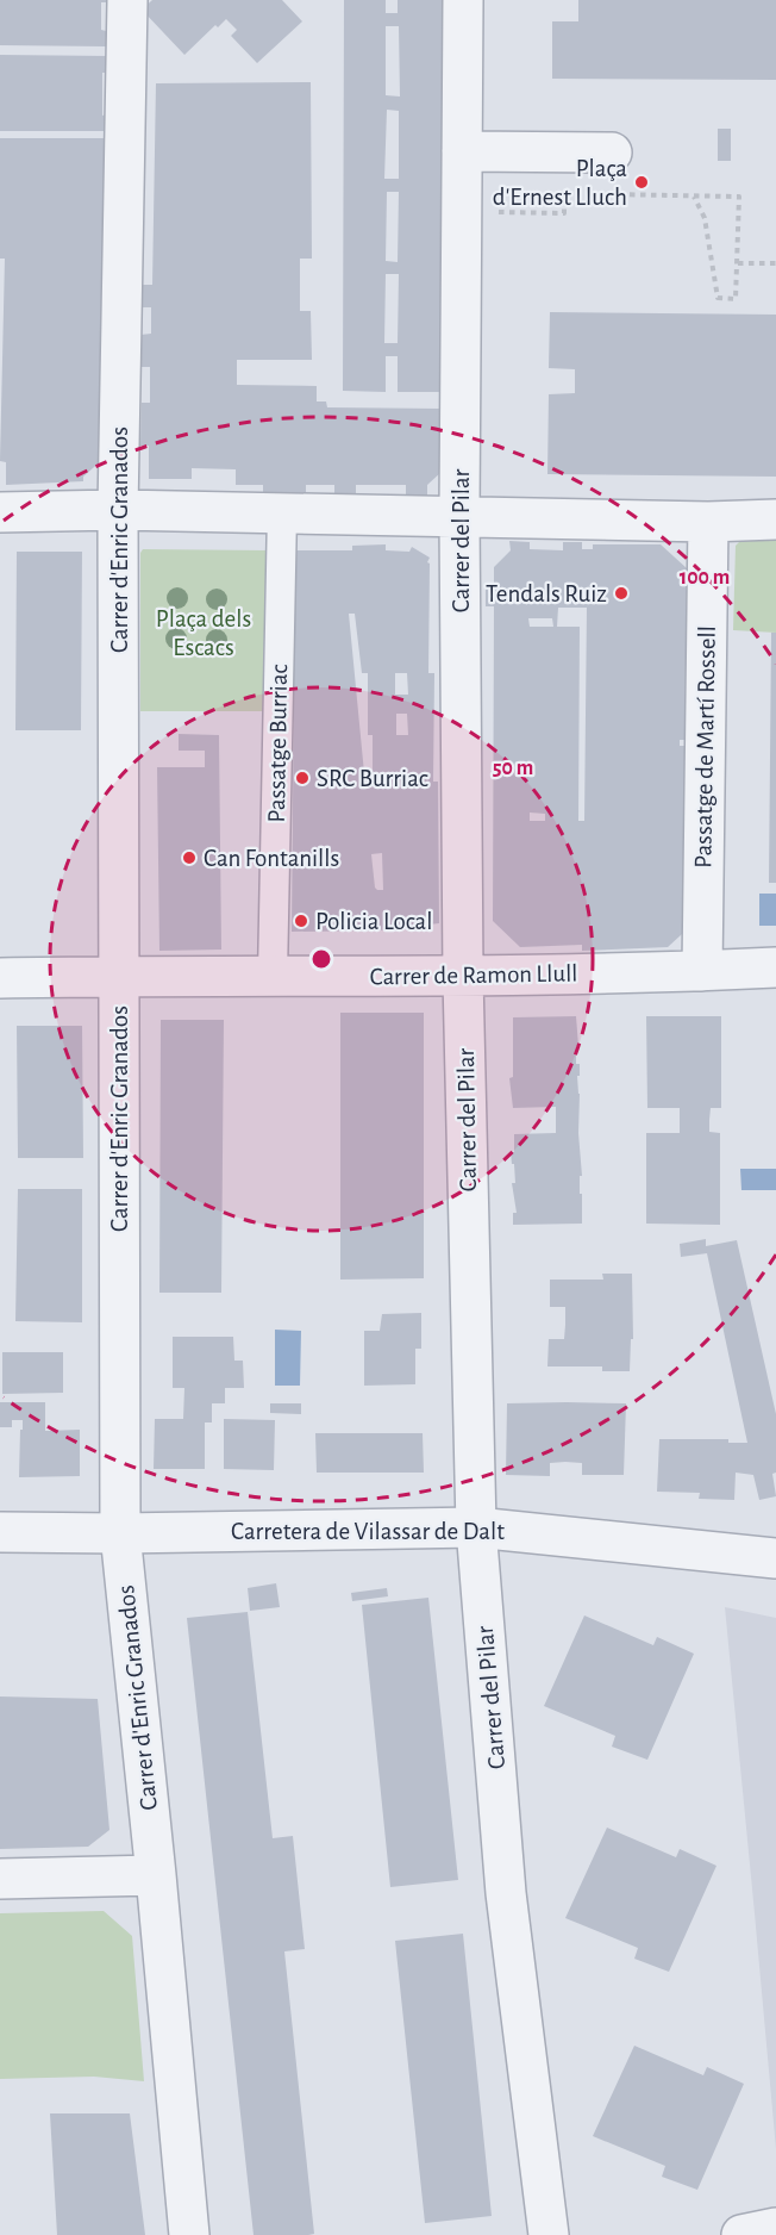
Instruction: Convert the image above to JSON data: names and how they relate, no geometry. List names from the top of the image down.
{
  "streets": {
    "street": [
      "Carrer d'Enric Granados",
      "Carrer del Pilar",
      "Passatge Burriac",
      "Passatge de Martí Rossell",
      "Carrer de Ramon Llull",
      "Carretera de Vilassar de Dalt"
    ]
  },
  "crossings": [
    ["Carrer d'Enric Granados", "Carrer de Ramon Llull"],
    ["Carrer d'Enric Granados", "Carretera de Vilassar de Dalt"],
    ["Carrer del Pilar", "Carrer de Ramon Llull"],
    ["Carrer del Pilar", "Carretera de Vilassar de Dalt"],
    ["Passatge Burriac", "Carrer de Ramon Llull"],
    ["Passatge de Martí Rossell", "Carrer de Ramon Llull"]
  ],
  "parks": ["Plaça dels Escacs"],
  "places": [
    "Plaça d'Ernest Lluch",
    "Tendals Ruiz",
    "SRC Burriac",
    "Can Fontanills",
    "Policia Local"
  ],
  "rings": ["100 m", "50 m"]
}
